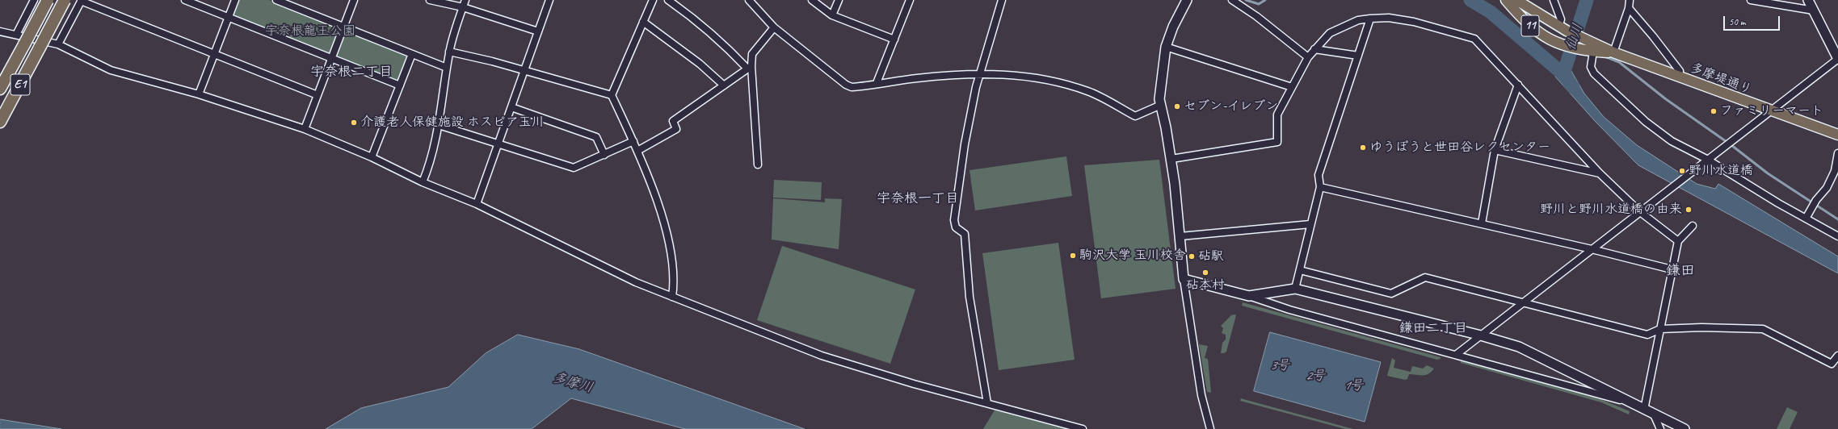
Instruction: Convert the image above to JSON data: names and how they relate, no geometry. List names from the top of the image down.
{
  "streets": {
    "highway": ["E1"],
    "main road": ["11", "多摩堤通り"]
  },
  "districts": [
    "宇奈根二丁目",
    "宇奈根一丁目",
    "鎌田",
    "鎌田二丁目"
  ],
  "water": [
    "仙川",
    "3号",
    "2号",
    "多摩川",
    "1号"
  ],
  "parks": ["宇奈根龍王公園"],
  "places": [
    "セブン-イレブン",
    "ファミリーマート",
    "介護老人保健施設 ホスピア玉川",
    "ゆうぽうと世田谷レクセンター",
    "野川水道橋",
    "野川と野川水道橋の由来",
    "駒沢大学 玉川校舎",
    "砧駅",
    "砧本村"
  ],
  "scale_bar": "50 m"
}
